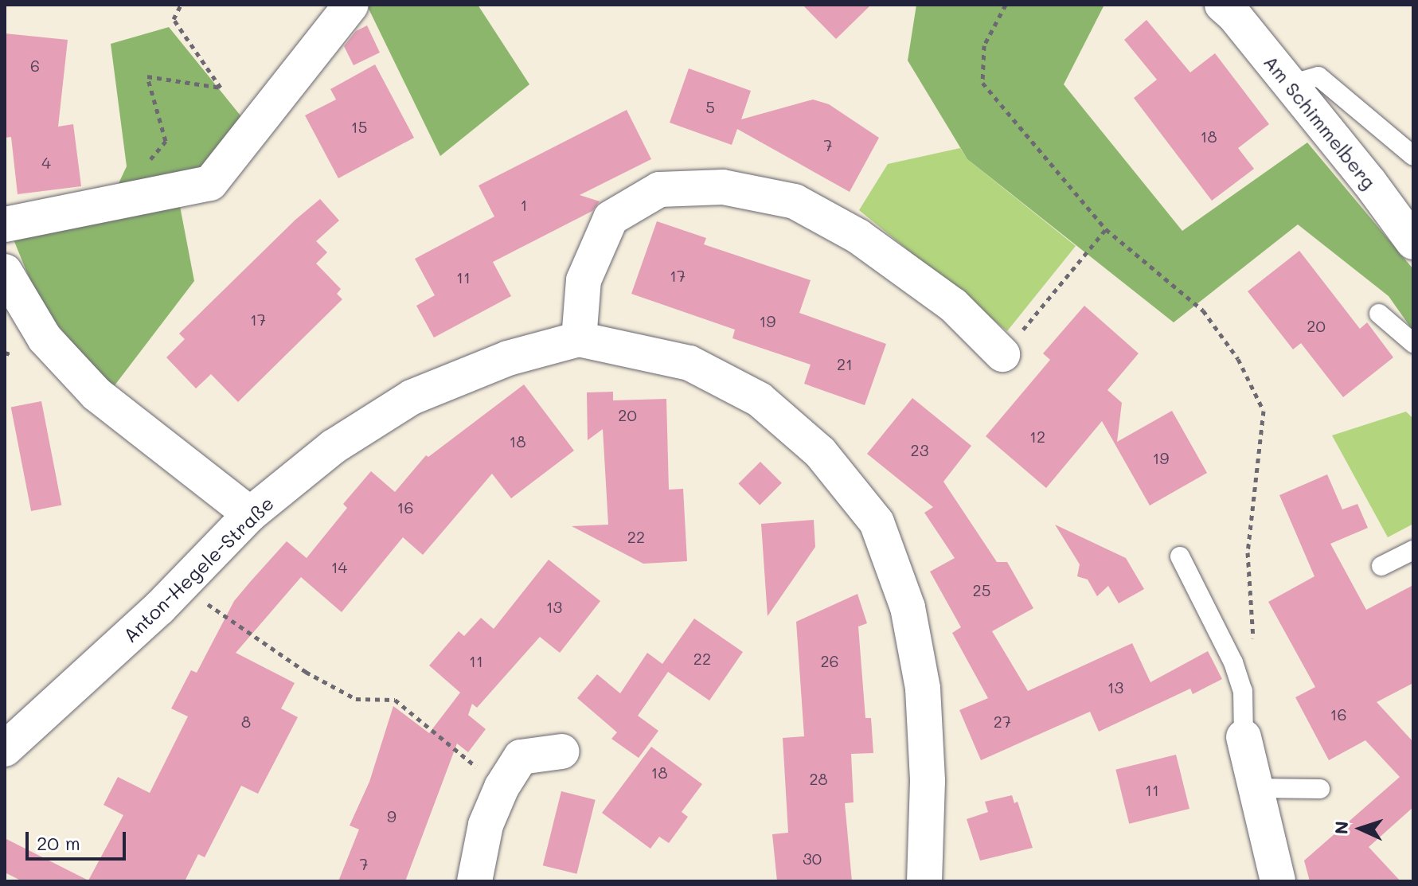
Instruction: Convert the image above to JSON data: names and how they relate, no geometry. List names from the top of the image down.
{
  "streets": {
    "street": ["Am Schimmelberg", "Anton-Hegele-Straße"]
  },
  "house_numbers": [
    "6",
    "5",
    "15",
    "18",
    "7",
    "4",
    "1",
    "17",
    "11",
    "17",
    "19",
    "20",
    "21",
    "20",
    "12",
    "18",
    "23",
    "19",
    "16",
    "22",
    "14",
    "25",
    "13",
    "22",
    "11",
    "26",
    "13",
    "16",
    "8",
    "27",
    "18",
    "28",
    "11",
    "9",
    "30",
    "7"
  ],
  "scale_bar": "20 m",
  "north": "left"
}
